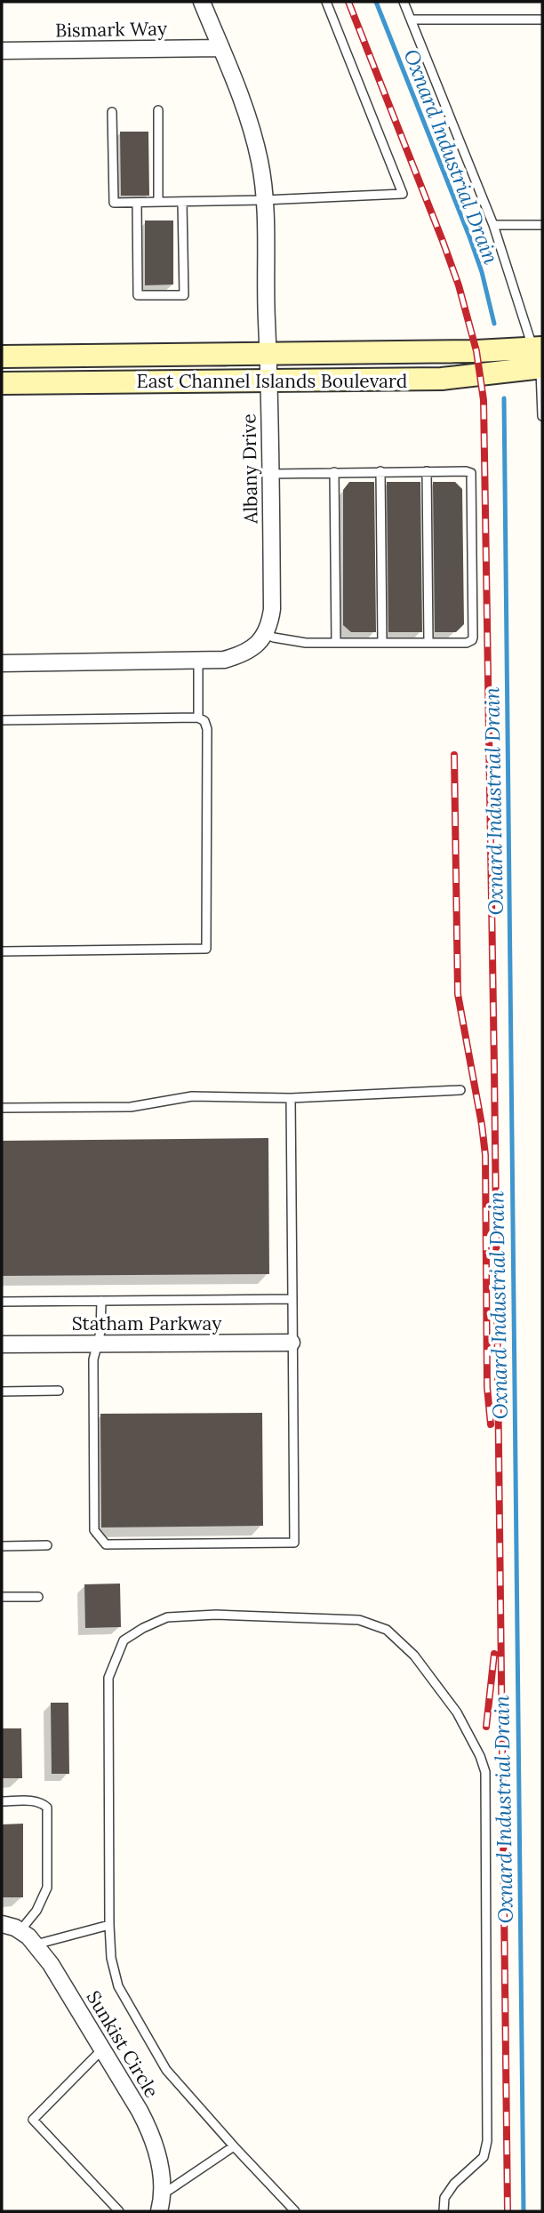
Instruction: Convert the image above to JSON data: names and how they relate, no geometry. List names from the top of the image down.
{
  "streets": {
    "main road": ["East Channel Islands Boulevard"],
    "street": [
      "Bismark Way",
      "Albany Drive",
      "Statham Parkway",
      "Sunkist Circle"
    ]
  },
  "crossings": [
    ["Bismark Way", "Albany Drive"],
    ["East Channel Islands Boulevard", "Albany Drive"]
  ],
  "water": ["Oxnard Industrial Drain"]
}
